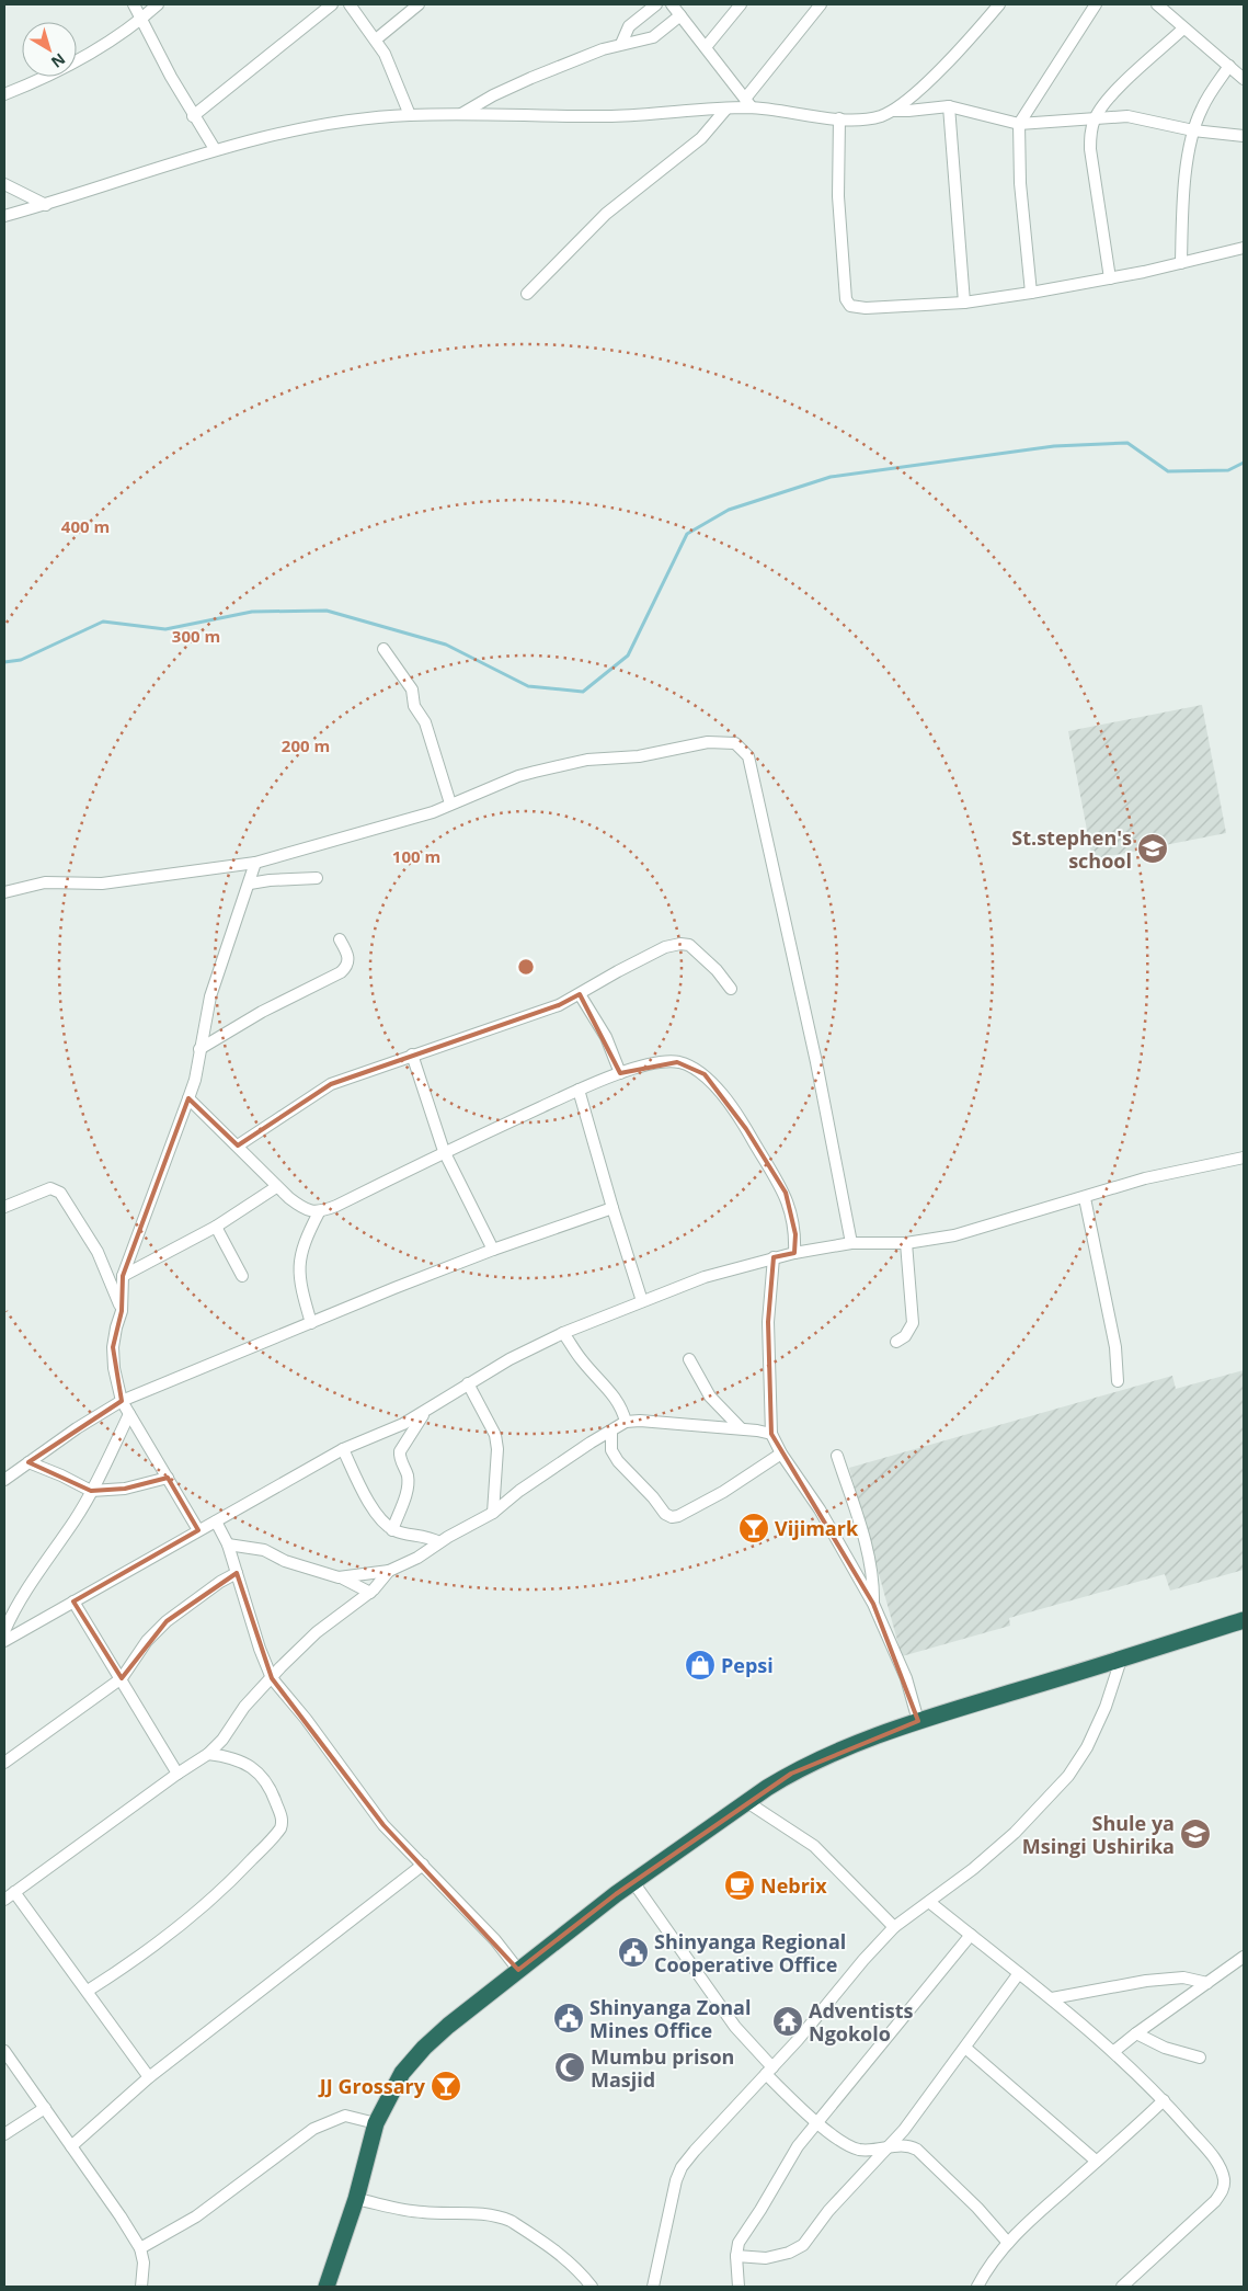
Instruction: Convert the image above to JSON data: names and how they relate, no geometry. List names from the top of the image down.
{
  "places": {
    "school or university": ["St.stephen's school", "Shule ya Msingi Ushirika"],
    "bar": ["Vijimark", "JJ Grossary"],
    "shop": ["Pepsi"],
    "cafe": ["Nebrix"],
    "public building": ["Shinyanga Regional Cooperative Office", "Shinyanga Zonal Mines Office"],
    "temple": ["Adventists Ngokolo"],
    "mosque": ["Mumbu prison Masjid"]
  },
  "north": "bottom right",
  "rings": [
    "400 m",
    "300 m",
    "200 m",
    "100 m"
  ]
}
